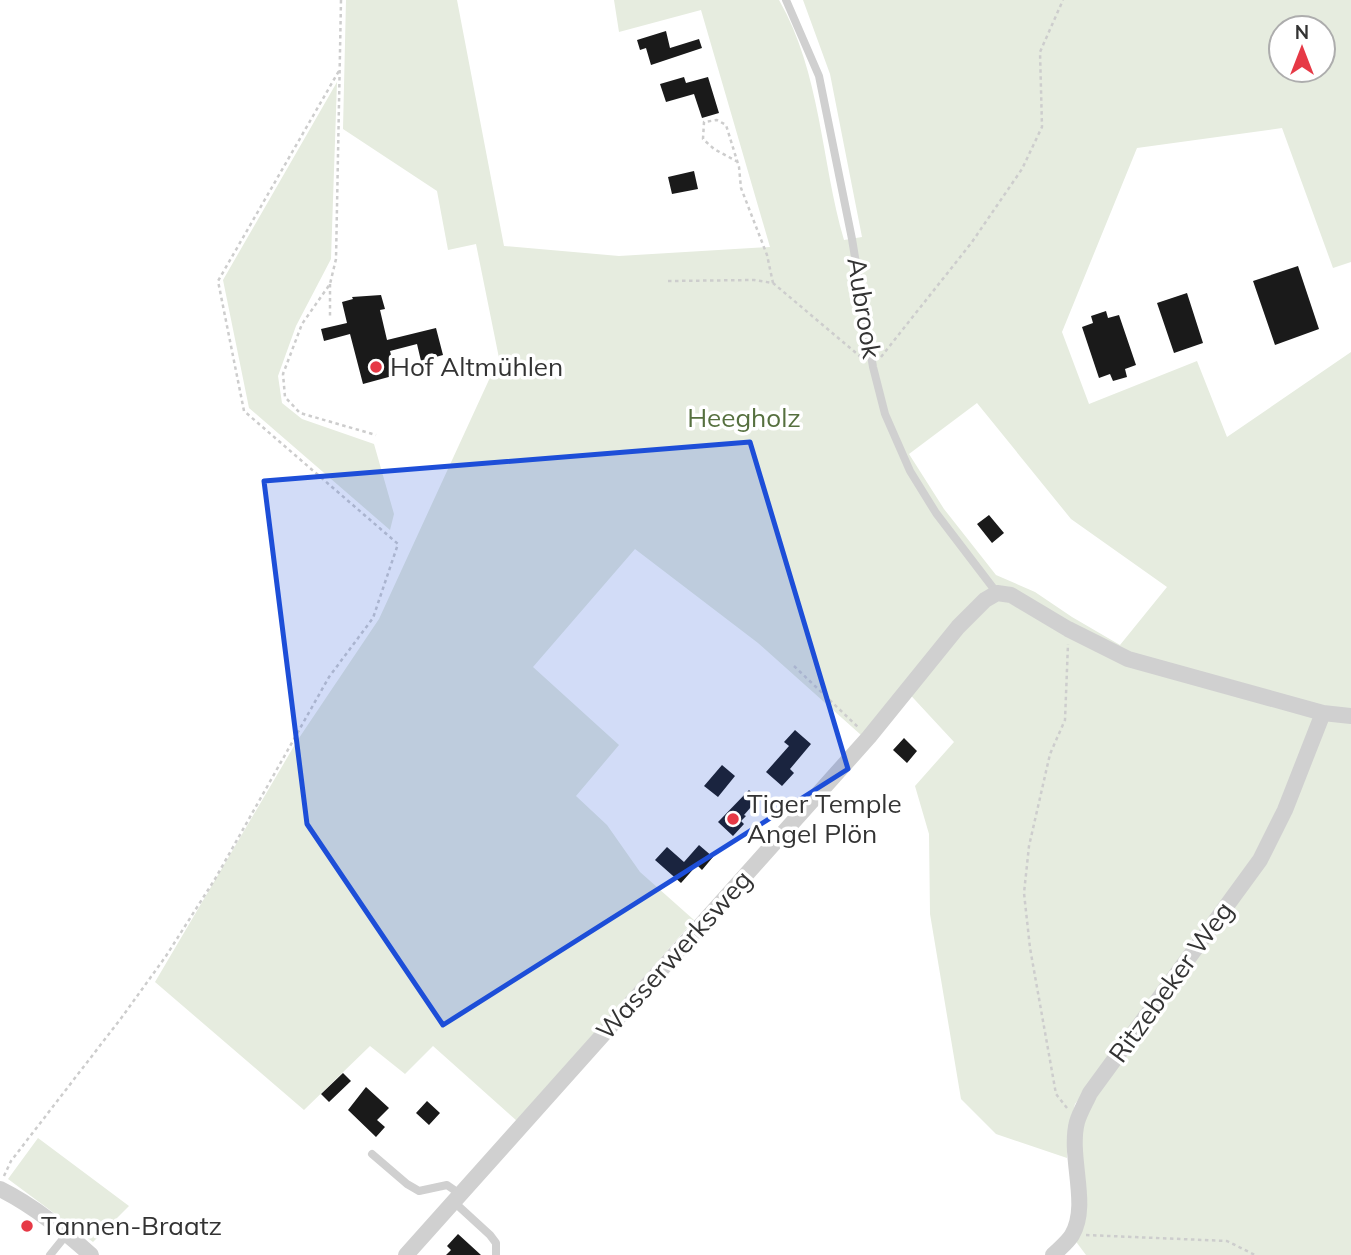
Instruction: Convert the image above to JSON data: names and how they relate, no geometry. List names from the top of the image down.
{
  "streets": {
    "street": ["Wasserwerksweg", "Ritzebeker Weg"],
    "lane": ["Aubrook"]
  },
  "crossings": [
    ["Aubrook", "Wasserwerksweg"]
  ],
  "parks": ["Heegholz"],
  "places": ["Hof Altmühlen", "Tiger Temple Angel Plön", "Tannen-Braatz"],
  "north": "top"
}
